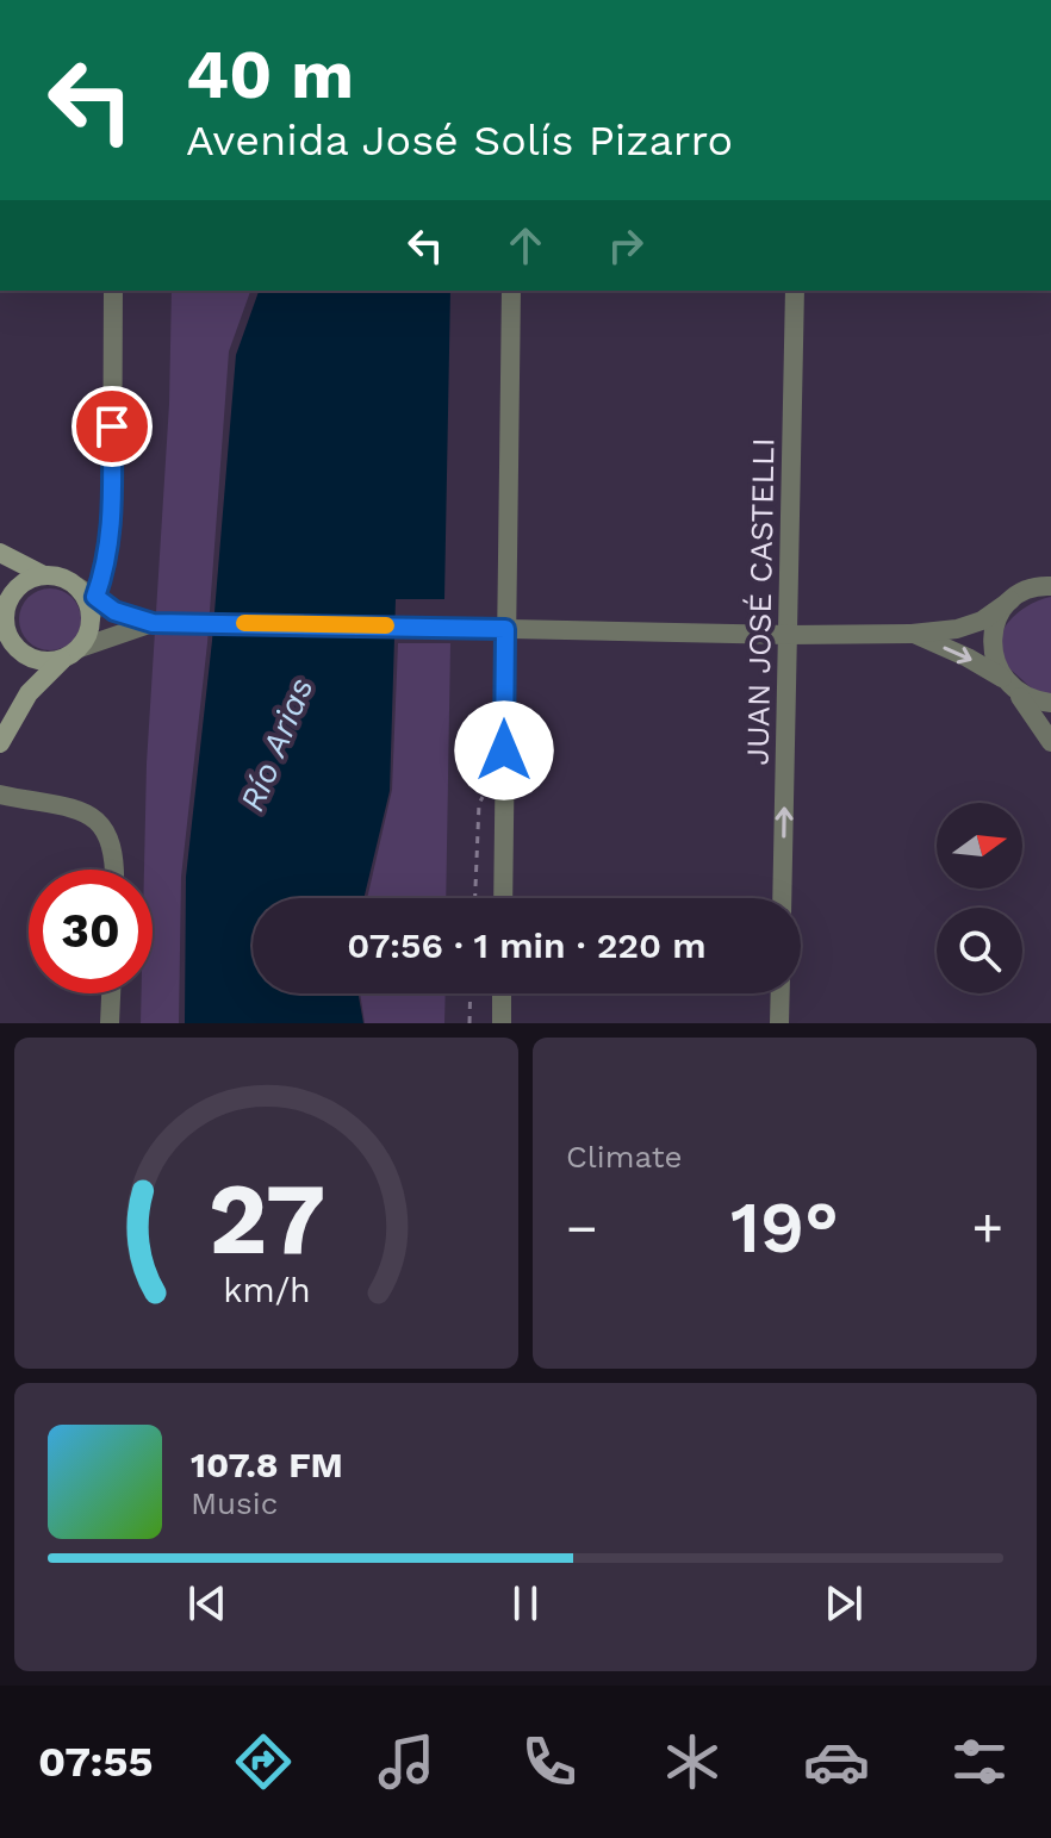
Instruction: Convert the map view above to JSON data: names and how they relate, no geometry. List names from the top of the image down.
{
  "streets": {
    "street": ["JUAN JOSÉ CASTELLI"]
  },
  "one_way": ["JUAN JOSÉ CASTELLI"],
  "water": ["Río Arias"],
  "north": "right",
  "page": {
    "turn": ["40 m", "Avenida José Solís Pizarro"],
    "limit": "30",
    "trip": "07:56 · 1 min · 220 m",
    "tile": "Climate",
    "heat": ["−", "19°", "+"],
    "song": ["107.8 FM", "Music"],
    "tabs": "07:55",
    "gauge": ["27", "km/h"]
  }
}
